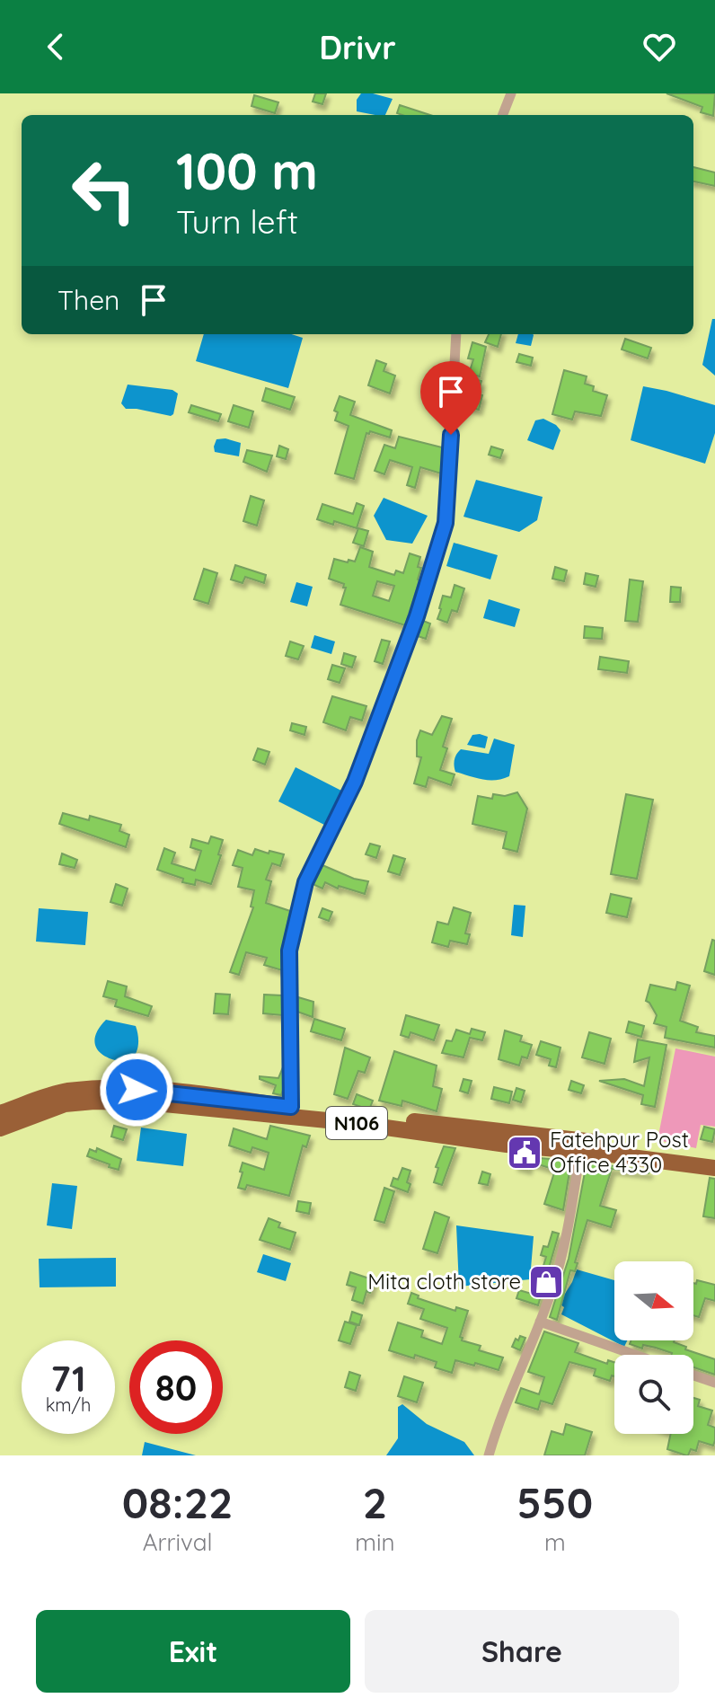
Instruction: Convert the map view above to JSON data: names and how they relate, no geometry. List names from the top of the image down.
{
  "streets": {
    "highway": ["N106"]
  },
  "places": {
    "public building": ["Fatehpur Post Office 4330"],
    "shop": ["Mita cloth store"]
  },
  "north": "right",
  "page": {
    "header": "Drivr",
    "turn": ["100 m", "Turn left"],
    "then": "Then",
    "speed": "71 km/h",
    "limit": "80",
    "eta": [
      "08:22",
      "Arrival",
      "2",
      "min",
      "550",
      "m"
    ],
    "buttons": ["Exit", "Share"]
  }
}
